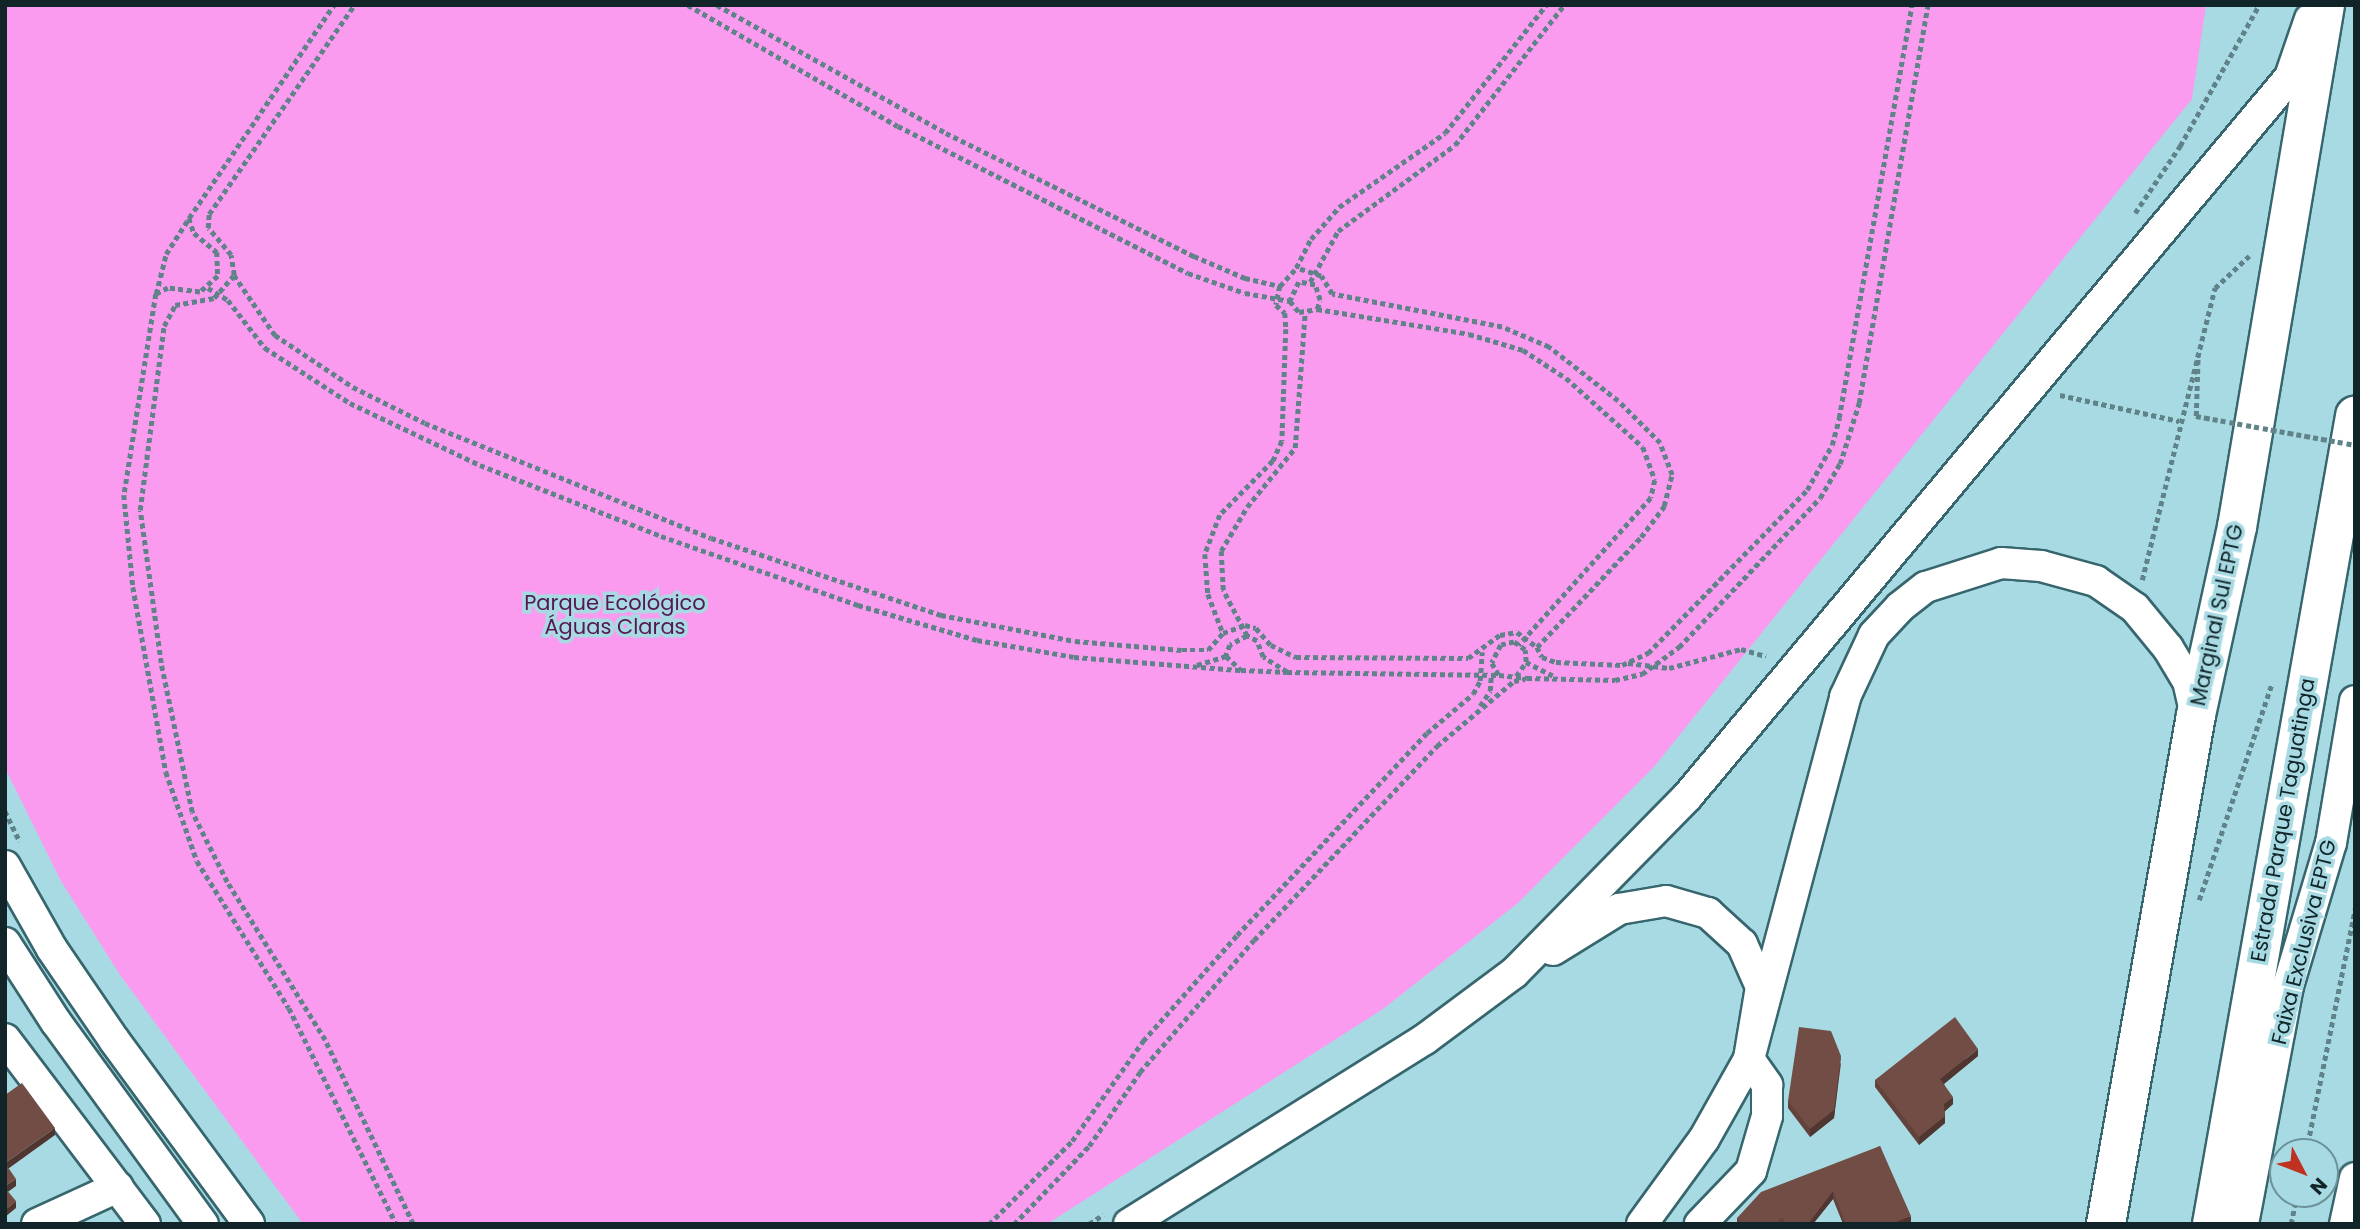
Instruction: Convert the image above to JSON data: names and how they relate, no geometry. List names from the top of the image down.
{
  "streets": {
    "main road": ["Marginal Sul EPTG", "Estrada Parque Taguatinga"],
    "street": ["Faixa Exclusiva EPTG"]
  },
  "parks": ["Parque Ecológico Águas Claras"],
  "north": "bottom right"
}
